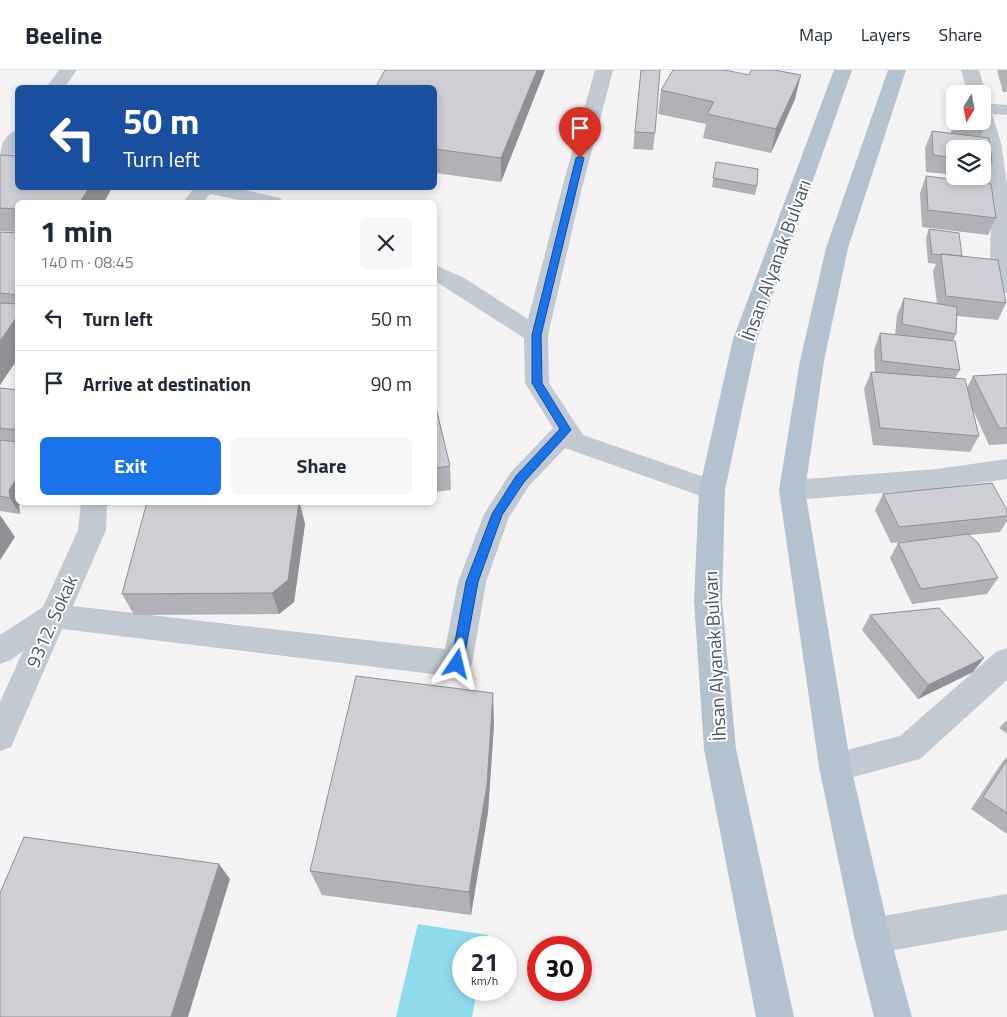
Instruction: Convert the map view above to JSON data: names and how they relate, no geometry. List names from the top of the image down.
{
  "streets": {
    "main road": ["İhsan Alyanak Bulvarı"],
    "street": ["9312. Sokak"]
  },
  "north": "bottom",
  "page": {
    "header": "Beeline",
    "nav": ["Map", "Layers", "Share"],
    "turn": ["50 m", "Turn left"],
    "heading": ["1 min", "140 m · 08:45"],
    "list": [
      {
        "name": "Turn left",
        "value": "50 m"
      },
      {
        "name": "Arrive at destination",
        "value": "90 m"
      }
    ],
    "buttons": ["Exit", "Share"],
    "speed": "21 km/h",
    "limit": "30"
  }
}
